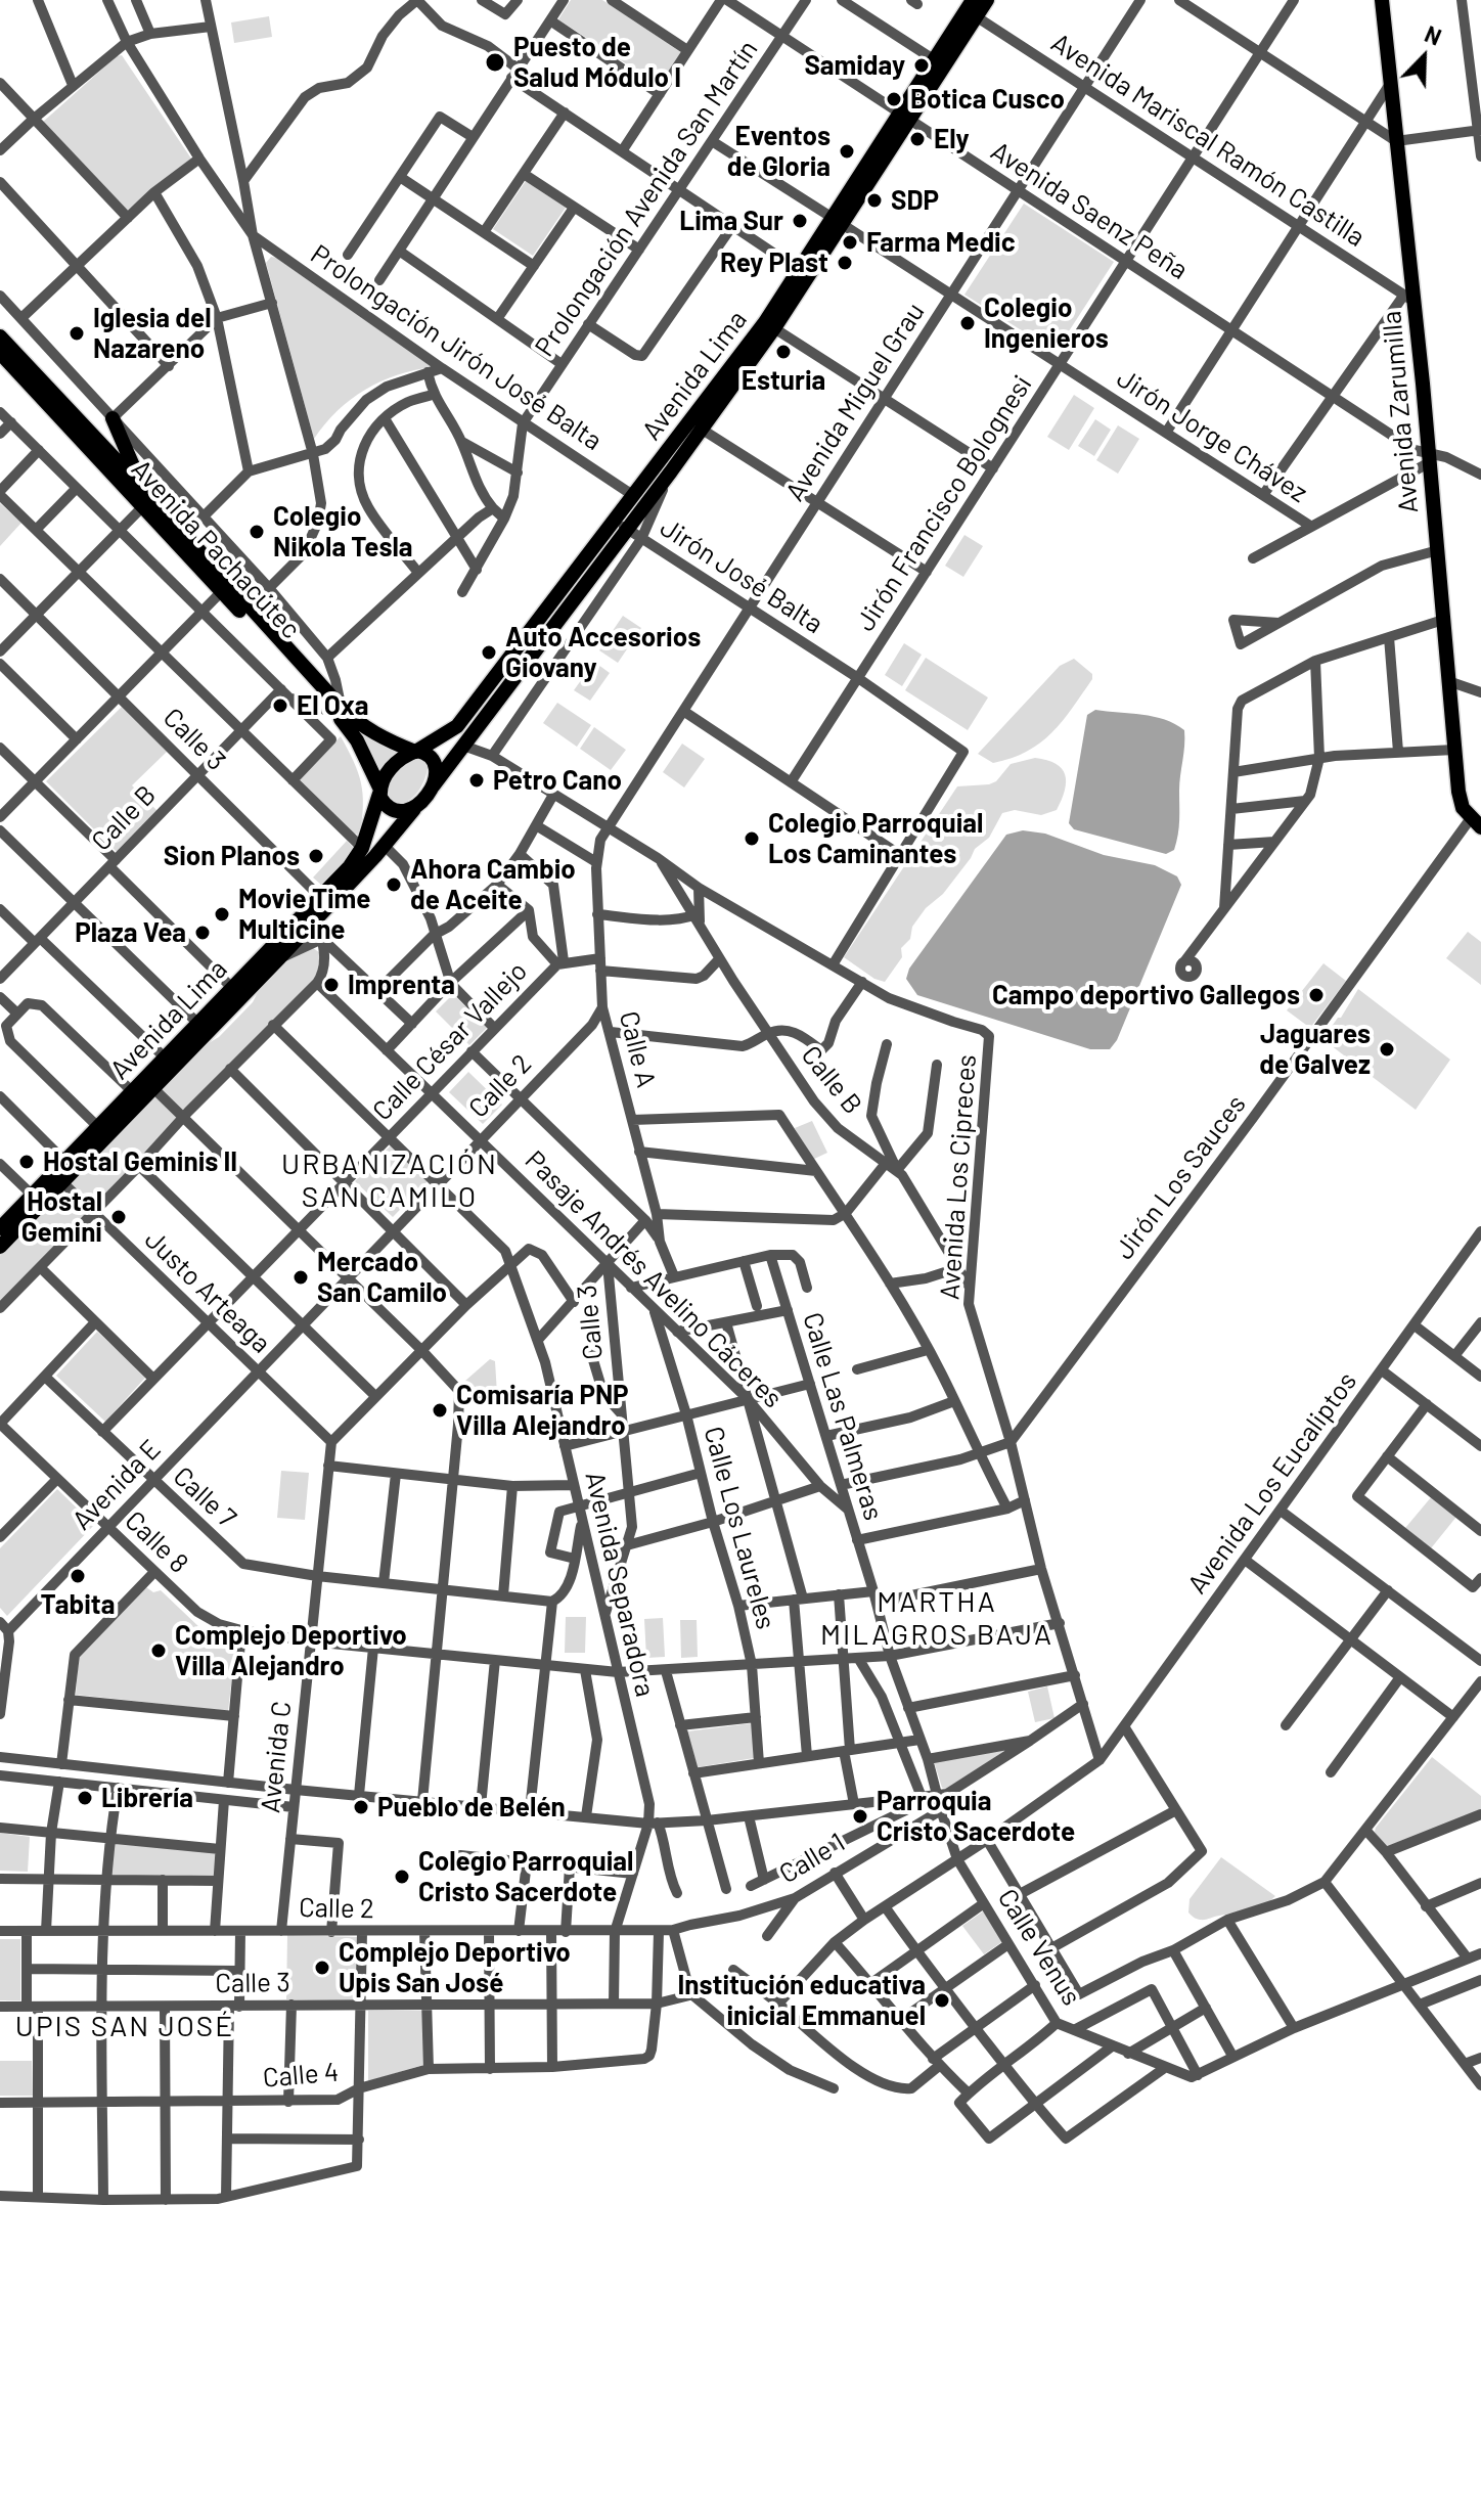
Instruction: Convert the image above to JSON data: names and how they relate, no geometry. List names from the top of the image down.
{
  "streets": {
    "main road": ["Avenida Lima", "Avenida Zarumilla", "Avenida Pachacútec"],
    "street": [
      "Avenida Mariscal Ramón Castilla",
      "Prolongación Avenida San Martín",
      "Avenida Saenz Peña",
      "Prolongación Jirón José Balta",
      "Avenida Miguel Grau",
      "Jirón Jorge Chávez",
      "Jirón Francisco Bolognesi",
      "Jirón José Balta",
      "Calle 3",
      "Calle B",
      "Calle César Vallejo",
      "Calle A",
      "Calle 2",
      "Avenida Los Cipreces",
      "Jirón Los Sauces",
      "Pasaje Andrés Avelino Cáceres",
      "Justo Arteaga",
      "Calle Las Palmeras",
      "Avenida Los Eucaliptos",
      "Avenida E",
      "Calle 7",
      "Calle Los Laureles",
      "Calle 8",
      "Avenida Separadora",
      "Avenida C",
      "Calle 1",
      "Calle Venus",
      "Calle 4"
    ]
  },
  "crossings": [
    ["Avenida Mariscal Ramón Castilla", "Avenida Lima"],
    ["Avenida Mariscal Ramón Castilla", "Avenida Miguel Grau"],
    ["Avenida Mariscal Ramón Castilla", "Avenida Zarumilla"],
    ["Avenida Mariscal Ramón Castilla", "Jirón Francisco Bolognesi"],
    ["Prolongación Avenida San Martín", "Avenida Saenz Peña"],
    ["Prolongación Avenida San Martín", "Prolongación Jirón José Balta"],
    ["Prolongación Avenida San Martín", "Jirón Jorge Chávez"],
    ["Avenida Saenz Peña", "Avenida Lima"],
    ["Avenida Saenz Peña", "Avenida Miguel Grau"],
    ["Avenida Saenz Peña", "Avenida Zarumilla"],
    ["Avenida Saenz Peña", "Jirón Francisco Bolognesi"],
    ["Prolongación Jirón José Balta", "Avenida Lima"],
    ["Avenida Lima", "Jirón Jorge Chávez"],
    ["Avenida Lima", "Avenida Pachacútec"],
    ["Avenida Lima", "Jirón José Balta"],
    ["Avenida Lima", "Calle 3"],
    ["Avenida Lima", "Calle 2"],
    ["Avenida Lima", "Avenida Los Cipreces"],
    ["Avenida Lima", "Justo Arteaga"],
    ["Avenida Miguel Grau", "Jirón Jorge Chávez"],
    ["Avenida Miguel Grau", "Jirón José Balta"],
    ["Avenida Miguel Grau", "Calle A"],
    ["Avenida Miguel Grau", "Avenida Los Cipreces"],
    ["Avenida Zarumilla", "Jirón Los Sauces"],
    ["Jirón Jorge Chávez", "Jirón Francisco Bolognesi"],
    ["Jirón Francisco Bolognesi", "Jirón José Balta"],
    ["Avenida Pachacútec", "Calle B"],
    ["Calle 3", "Calle B"],
    ["Calle 3", "Pasaje Andrés Avelino Cáceres"],
    ["Calle 3", "Avenida Separadora"],
    ["Calle 3", "Calle 4"],
    ["Calle B", "Avenida Los Cipreces"],
    ["Calle César Vallejo", "Calle A"],
    ["Calle César Vallejo", "Calle 2"],
    ["Calle César Vallejo", "Pasaje Andrés Avelino Cáceres"],
    ["Calle César Vallejo", "Justo Arteaga"],
    ["Calle César Vallejo", "Avenida Separadora"],
    ["Calle A", "Calle 2"],
    ["Calle A", "Avenida Los Cipreces"],
    ["Calle 2", "Pasaje Andrés Avelino Cáceres"],
    ["Calle 2", "Justo Arteaga"],
    ["Calle 2", "Avenida E"],
    ["Calle 2", "Avenida Separadora"],
    ["Calle 2", "Avenida C"],
    ["Calle 2", "Calle 1"],
    ["Avenida Los Cipreces", "Jirón Los Sauces"],
    ["Avenida Los Cipreces", "Avenida Los Eucaliptos"],
    ["Pasaje Andrés Avelino Cáceres", "Calle Las Palmeras"],
    ["Pasaje Andrés Avelino Cáceres", "Calle Los Laureles"],
    ["Justo Arteaga", "Avenida E"],
    ["Justo Arteaga", "Avenida C"],
    ["Avenida Los Eucaliptos", "Calle Venus"],
    ["Avenida E", "Calle 7"],
    ["Avenida E", "Calle 8"],
    ["Calle 7", "Avenida C"],
    ["Calle 8", "Avenida C"],
    ["Calle 1", "Calle Venus"]
  ],
  "districts": ["URBANIZACIÓN SAN CAMILO", "MARTHA MILAGROS BAJA", "UPIS SAN JOSÉ"],
  "places": [
    "Puesto de Salud Módulo I",
    "Samiday",
    "Botica Cusco",
    "Ely",
    "Eventos de Gloria",
    "SDP",
    "Lima Sur",
    "Farma Medic",
    "Rey Plast",
    "Colegio Ingenieros",
    "Iglesia del Nazareno",
    "Esturia",
    "Colegio Nikola Tesla",
    "Auto Accesorios Giovany",
    "El Oxa",
    "Petro Cano",
    "Colegio Parroquial Los Caminantes",
    "Sion Planos",
    "Ahora Cambio de Aceite",
    "Movie Time Multicine",
    "Plaza Vea",
    "Imprenta",
    "Campo deportivo Gallegos",
    "Jaguares de Galvez",
    "Hostal Geminis II",
    "Hostal Gemini",
    "Mercado San Camilo",
    "Comisaría PNP Villa Alejandro",
    "Tabita",
    "Complejo Deportivo Villa Alejandro",
    "Librería",
    "Pueblo de Belén",
    "Parroquia Cristo Sacerdote",
    "Colegio Parroquial Cristo Sacerdote",
    "Complejo Deportivo Upis San José",
    "Institución educativa inicial Emmanuel"
  ],
  "north": "top right"
}
